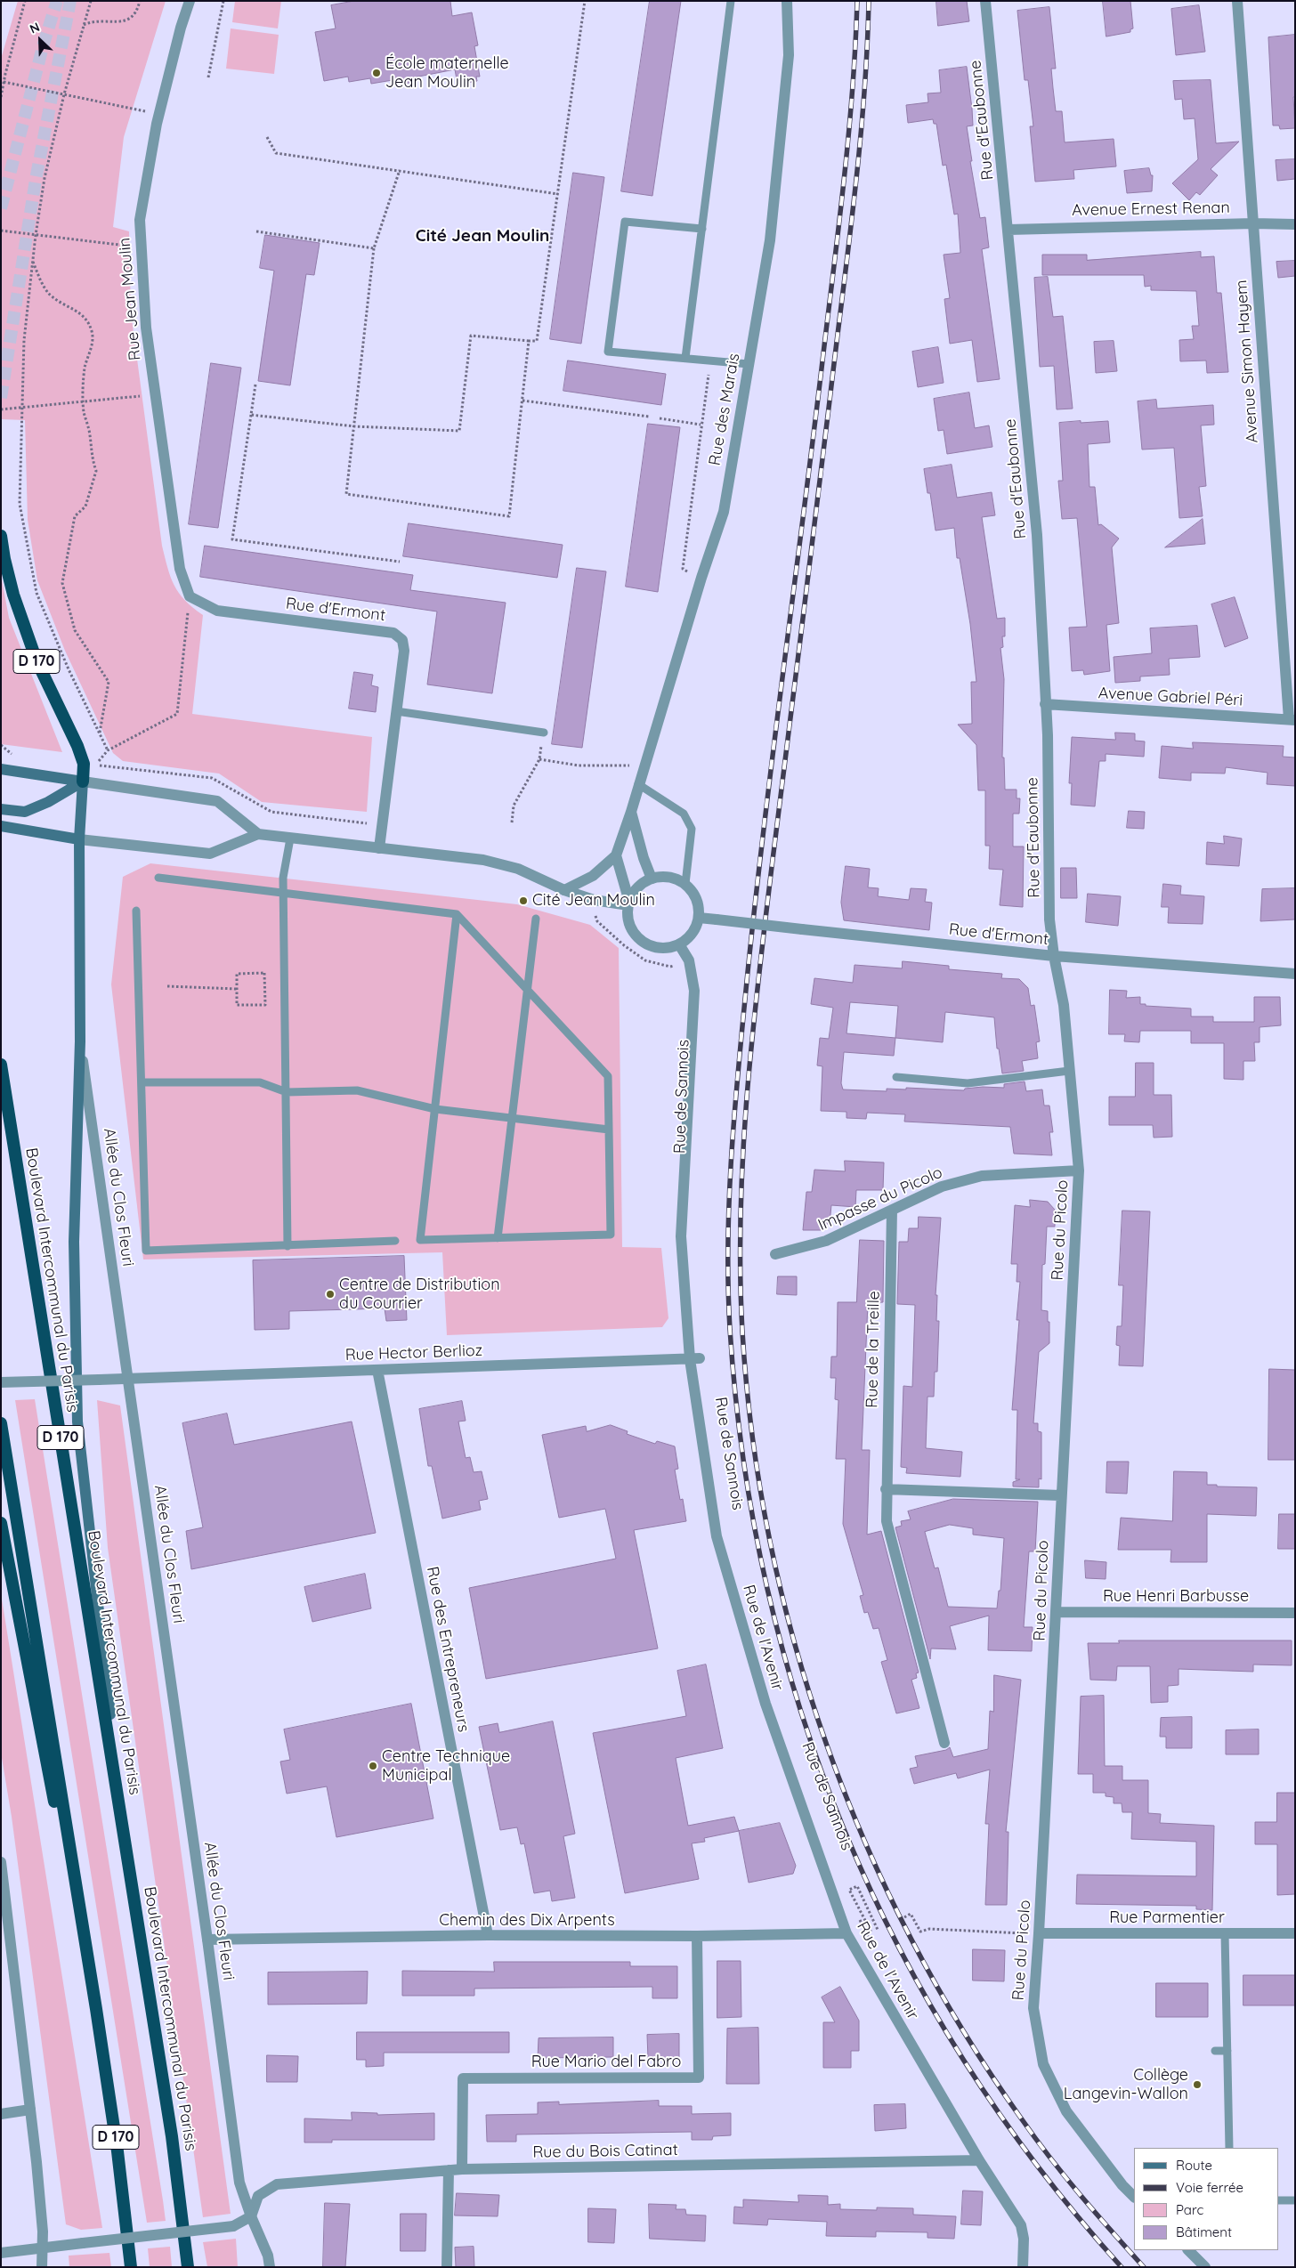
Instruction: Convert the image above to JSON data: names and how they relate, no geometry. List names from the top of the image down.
{
  "streets": {
    "highway": ["D 170", "Boulevard Intercommunal du Parisis"],
    "main road": ["Allée du Clos Fleuri"],
    "street": [
      "Rue d'Eaubonne",
      "Avenue Ernest Renan",
      "Rue Jean Moulin",
      "Avenue Simon Hayem",
      "Rue des Marais",
      "Rue d'Ermont",
      "Avenue Gabriel Péri",
      "Rue de Sannois",
      "Impasse du Picolo",
      "Rue du Picolo",
      "Rue de la Treille",
      "Rue Hector Berlioz",
      "Rue Henri Barbusse",
      "Rue de l'Avenir",
      "Rue des Entrepreneurs",
      "Rue Parmentier",
      "Chemin des Dix Arpents",
      "Rue Mario del Fabro",
      "Rue du Bois Catinat"
    ]
  },
  "crossings": [
    ["Rue d'Eaubonne", "Avenue Ernest Renan"],
    ["Rue d'Eaubonne", "Rue d'Ermont"],
    ["Rue d'Eaubonne", "Avenue Gabriel Péri"],
    ["Rue d'Eaubonne", "Rue du Picolo"],
    ["Avenue Ernest Renan", "Avenue Simon Hayem"],
    ["Rue Jean Moulin", "Rue d'Ermont"],
    ["Avenue Simon Hayem", "Avenue Gabriel Péri"],
    ["Rue des Marais", "Rue d'Ermont"],
    ["Rue des Marais", "Rue de Sannois"],
    ["Rue d'Ermont", "Rue de Sannois"],
    ["Rue d'Ermont", "Rue du Picolo"],
    ["D 170", "Allée du Clos Fleuri"],
    ["Rue de Sannois", "Rue Hector Berlioz"],
    ["Rue de Sannois", "Rue de l'Avenir"],
    ["Allée du Clos Fleuri", "Rue Hector Berlioz"],
    ["Allée du Clos Fleuri", "Chemin des Dix Arpents"],
    ["Allée du Clos Fleuri", "Rue du Bois Catinat"],
    ["Impasse du Picolo", "Rue du Picolo"],
    ["Impasse du Picolo", "Rue de la Treille"],
    ["Rue du Picolo", "Rue Henri Barbusse"],
    ["Rue du Picolo", "Rue Parmentier"],
    ["Rue Hector Berlioz", "Rue de l'Avenir"],
    ["Rue Hector Berlioz", "Rue des Entrepreneurs"],
    ["Rue de l'Avenir", "Chemin des Dix Arpents"],
    ["Rue de l'Avenir", "Rue du Bois Catinat"],
    ["Rue des Entrepreneurs", "Chemin des Dix Arpents"],
    ["Chemin des Dix Arpents", "Rue Mario del Fabro"],
    ["Rue Mario del Fabro", "Rue du Bois Catinat"]
  ],
  "districts": ["Cité Jean Moulin"],
  "places": [
    "École maternelle Jean Moulin",
    "Cité Jean Moulin",
    "Centre de Distribution du Courrier",
    "Centre Technique Municipal",
    "Collège Langevin-Wallon"
  ],
  "legend": [
    "Route",
    "Voie ferrée",
    "Parc",
    "Bâtiment"
  ],
  "north": "top left"
}
